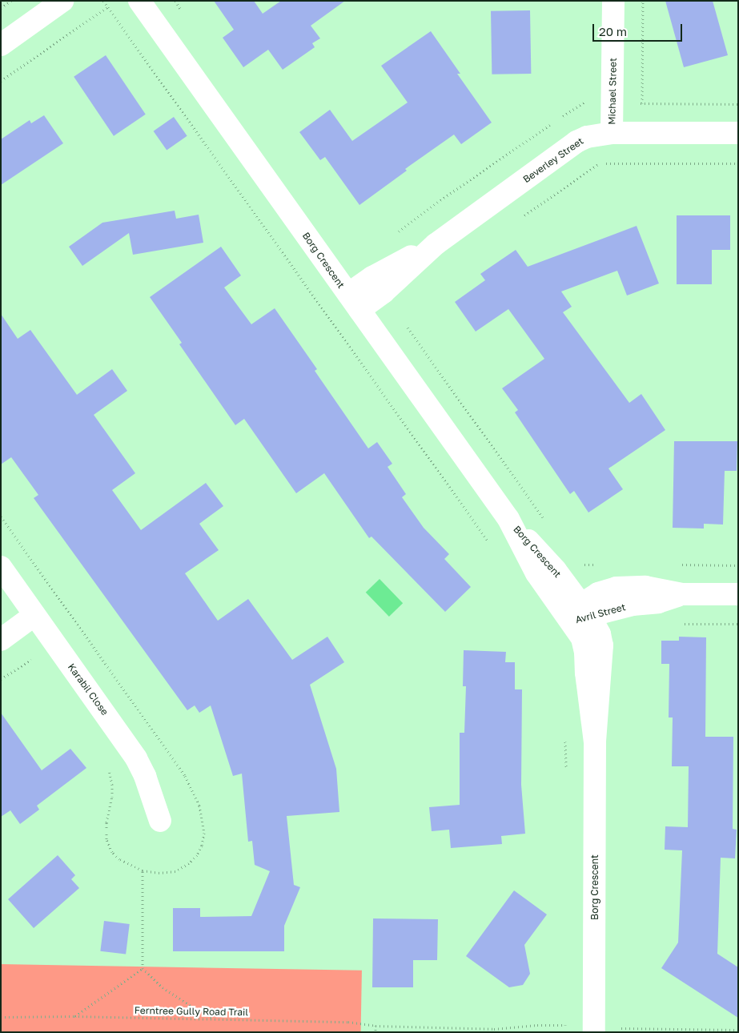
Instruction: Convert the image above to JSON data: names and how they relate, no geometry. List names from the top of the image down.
{
  "streets": {
    "street": [
      "Michael Street",
      "Beverley Street",
      "Borg Crescent",
      "Avril Street",
      "Karabil Close"
    ],
    "path": ["Ferntree Gully Road Trail"]
  },
  "crossings": [
    ["Michael Street", "Beverley Street"],
    ["Beverley Street", "Borg Crescent"],
    ["Borg Crescent", "Avril Street"]
  ],
  "scale_bar": "20 m"
}
